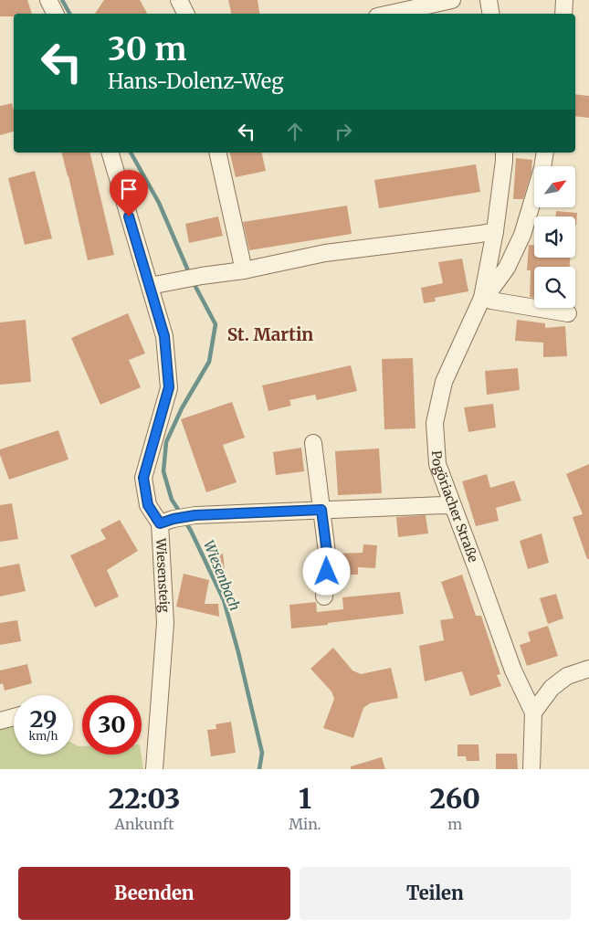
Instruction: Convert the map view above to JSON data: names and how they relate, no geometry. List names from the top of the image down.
{
  "streets": {
    "street": ["Pogöriacher Straße", "Wiesensteig"]
  },
  "districts": ["St. Martin"],
  "water": ["Wiesenbach"],
  "north": "top right",
  "page": {
    "turn": ["30 m", "Hans-Dolenz-Weg"],
    "speed": "29 km/h",
    "limit": "30",
    "eta": [
      "22:03",
      "Ankunft",
      "1",
      "Min.",
      "260",
      "m"
    ],
    "buttons": ["Beenden", "Teilen"]
  }
}
